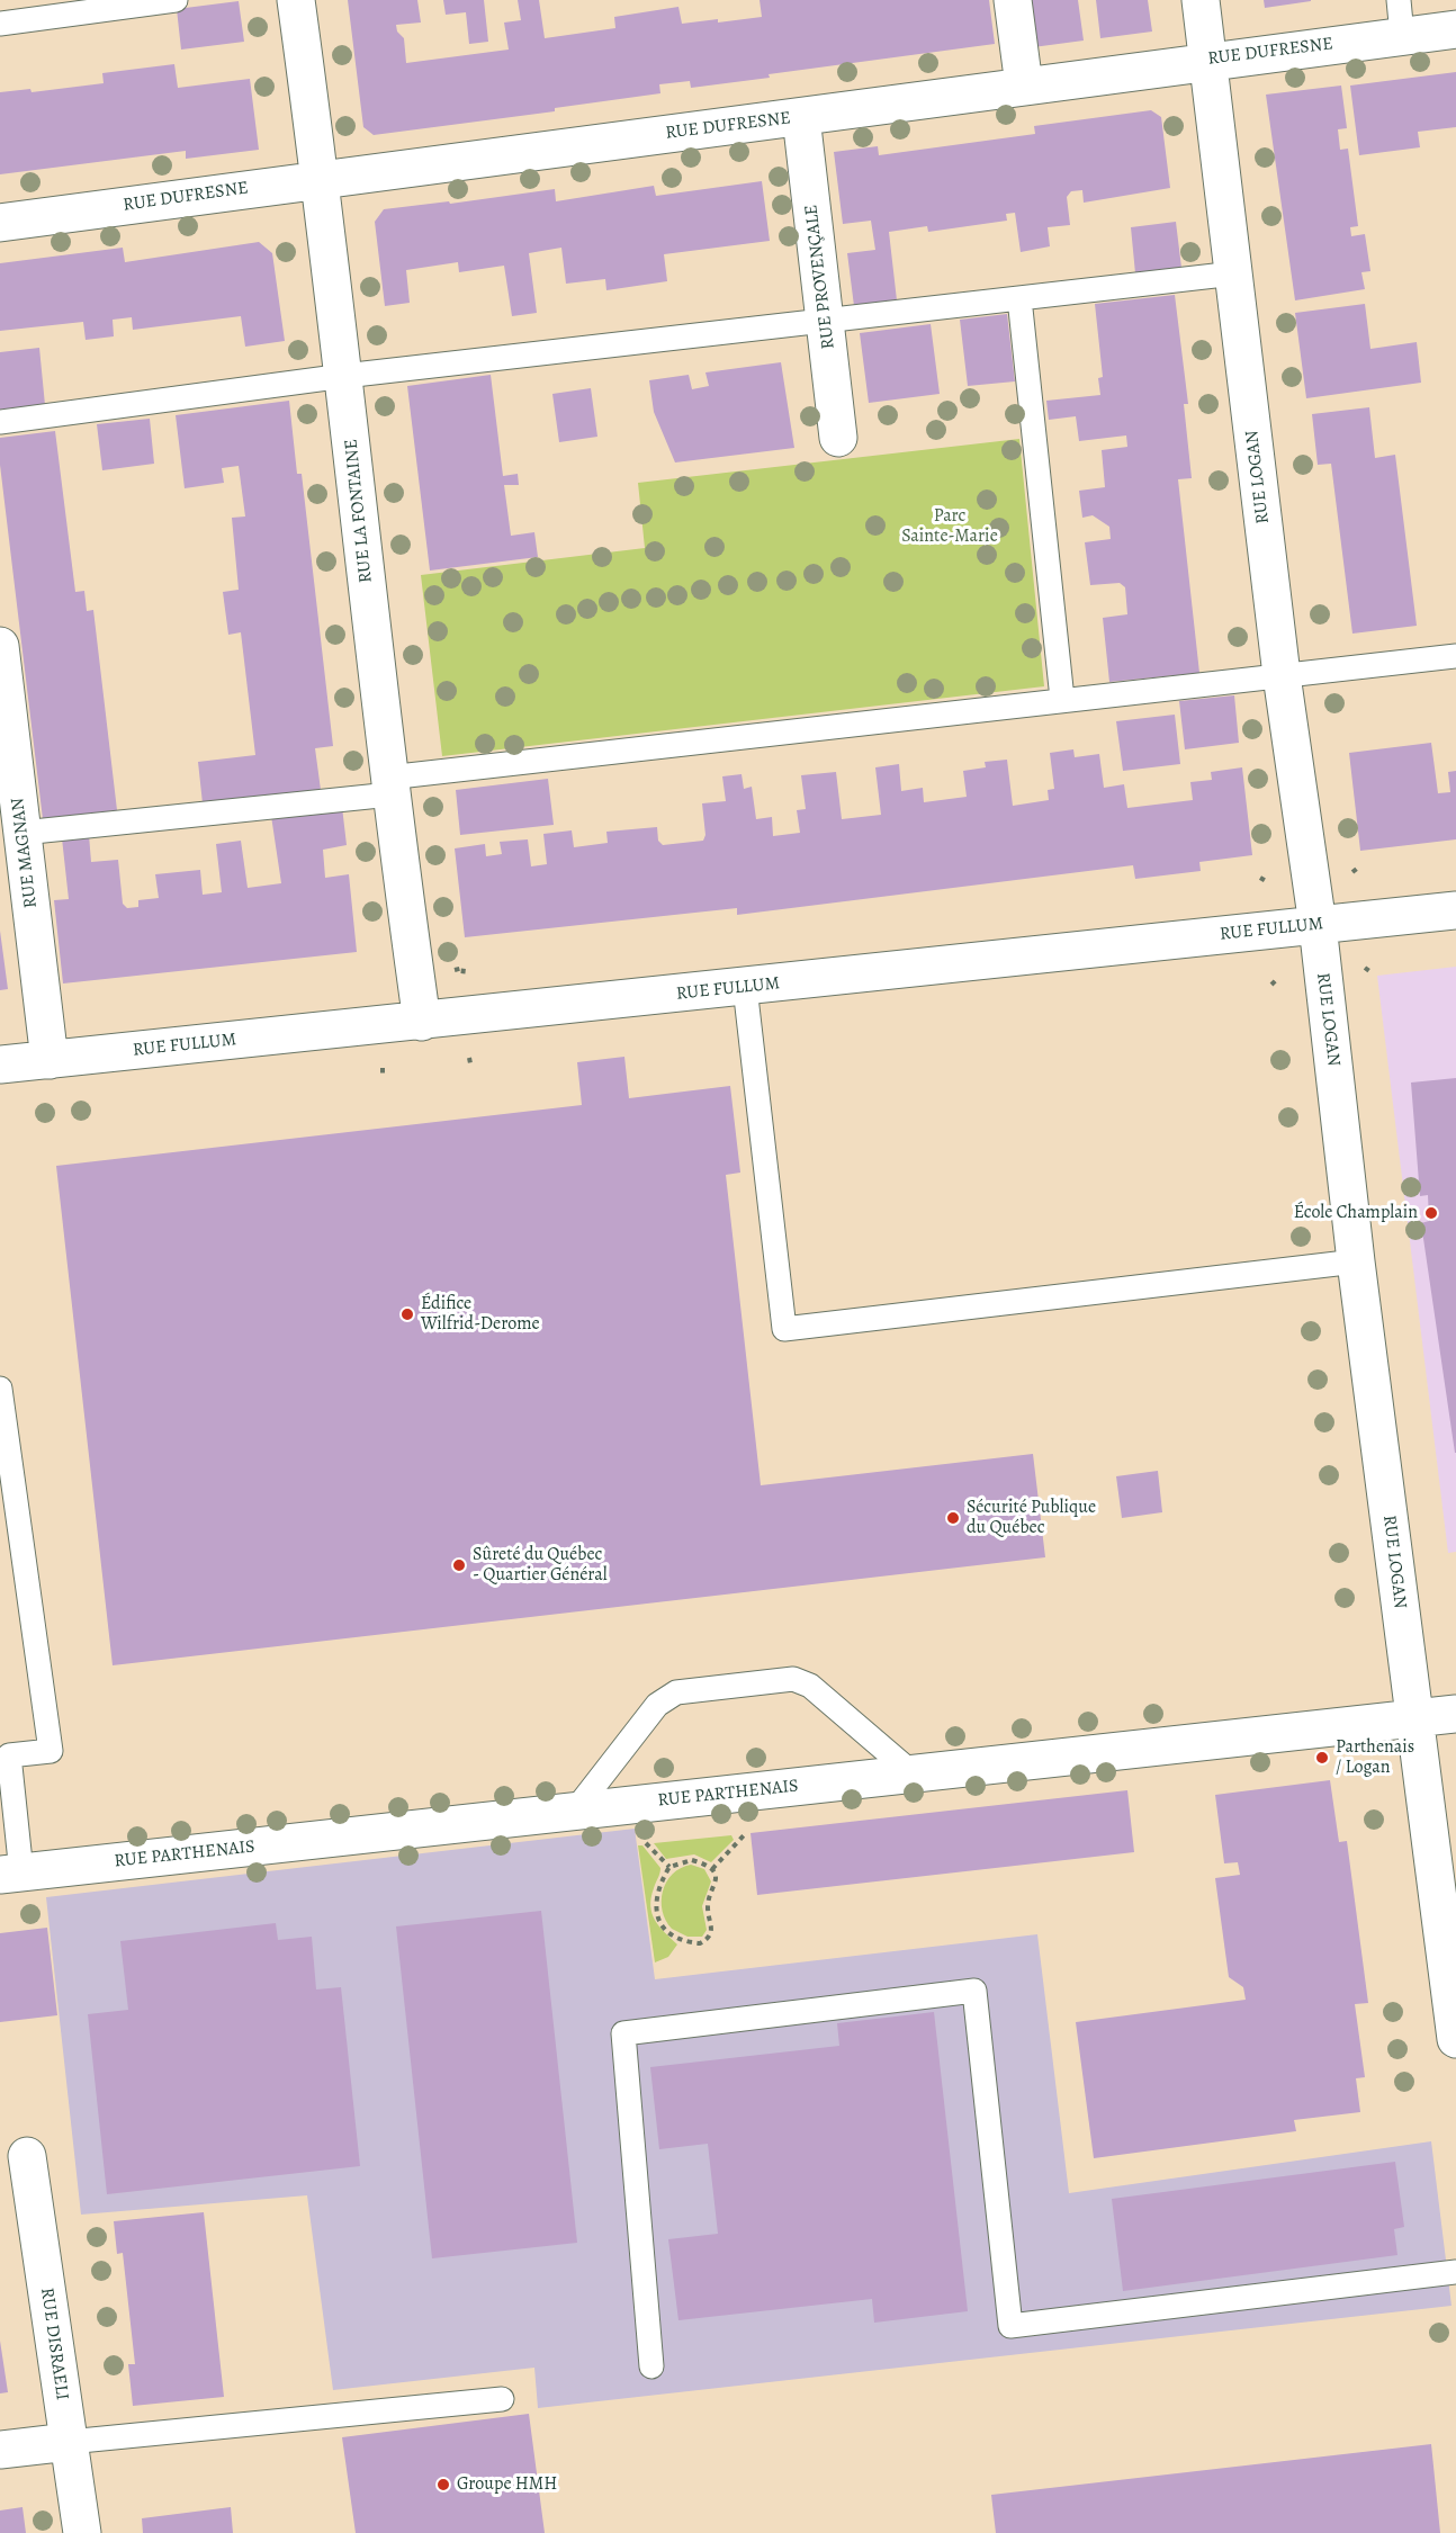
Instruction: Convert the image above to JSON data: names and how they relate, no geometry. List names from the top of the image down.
{
  "streets": {
    "street": [
      "RUE DUFRESNE",
      "RUE PROVENÇALE",
      "RUE LOGAN",
      "RUE LA FONTAINE",
      "RUE MAGNAN",
      "RUE FULLUM",
      "RUE PARTHENAIS",
      "RUE DISRAELI"
    ]
  },
  "crossings": [
    ["RUE DUFRESNE", "RUE PROVENÇALE"],
    ["RUE DUFRESNE", "RUE LOGAN"],
    ["RUE DUFRESNE", "RUE LA FONTAINE"],
    ["RUE LOGAN", "RUE FULLUM"],
    ["RUE LOGAN", "RUE PARTHENAIS"],
    ["RUE LA FONTAINE", "RUE FULLUM"],
    ["RUE MAGNAN", "RUE FULLUM"]
  ],
  "parks": ["Parc Sainte-Marie"],
  "places": [
    "École Champlain",
    "Édifice Wilfrid-Derome",
    "Sécurité Publique du Québec",
    "Sûreté du Québec - Quartier Général",
    "Parthenais / Logan",
    "Groupe HMH"
  ]
}
